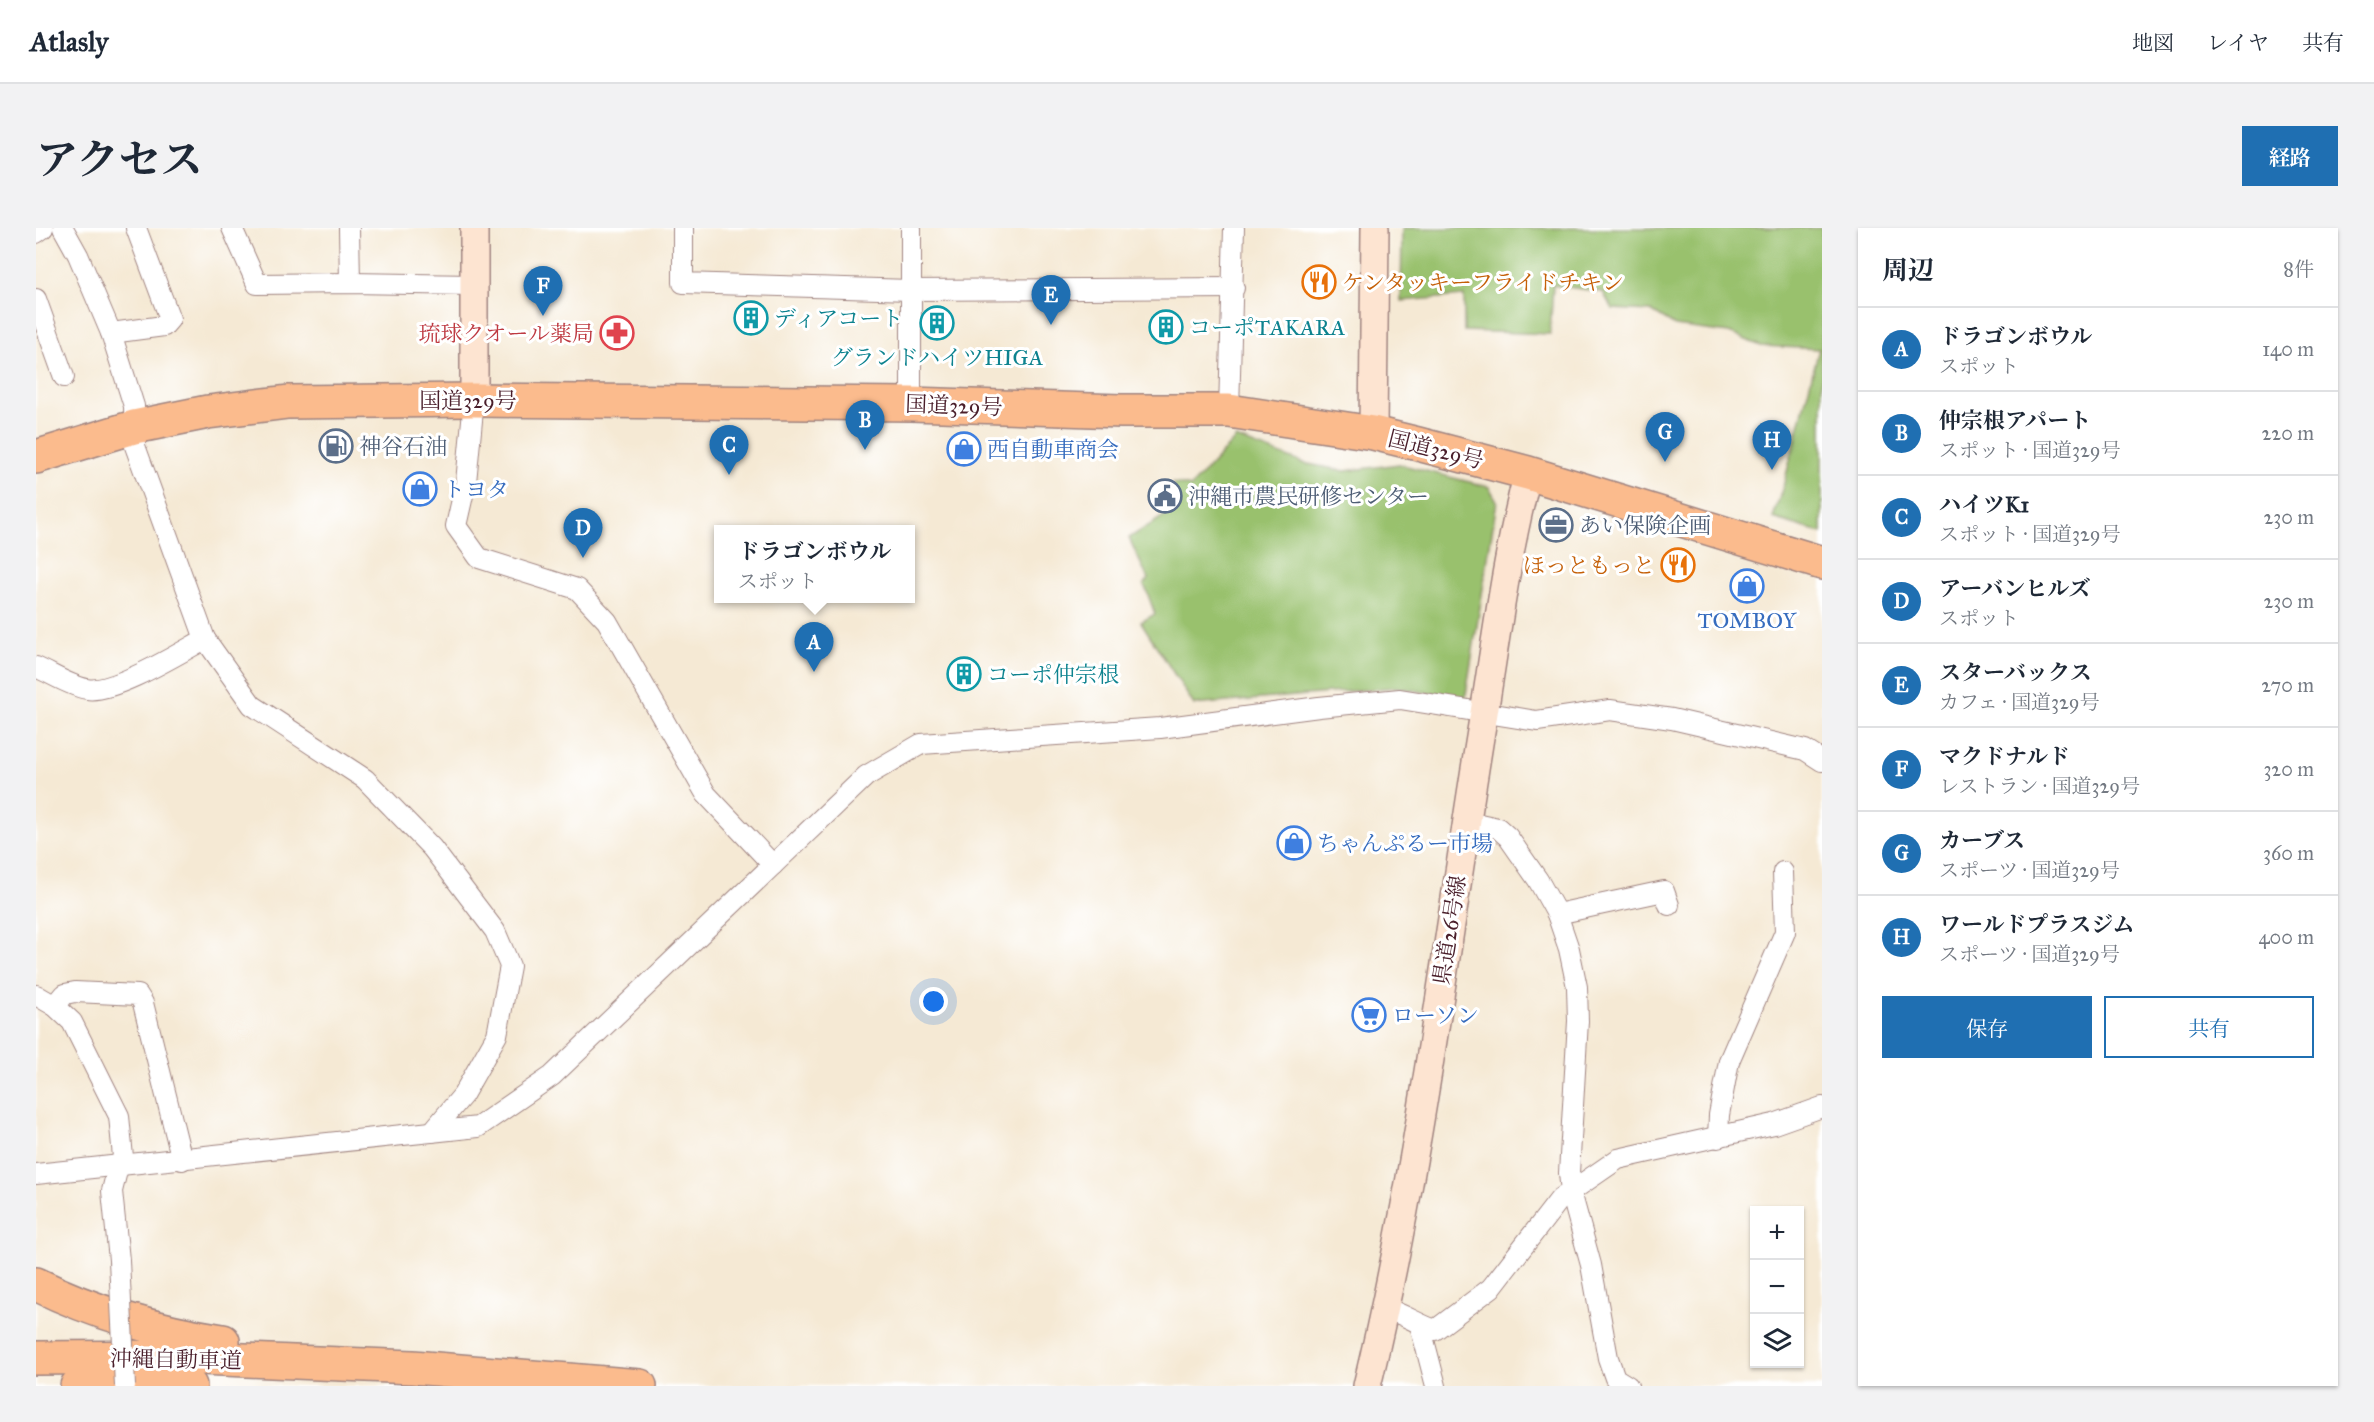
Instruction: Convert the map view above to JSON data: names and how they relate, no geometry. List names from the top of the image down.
{
  "streets": {
    "highway": ["国道329号", "沖縄自動車道"],
    "main road": ["県道26号線"]
  },
  "crossings": [
    ["国道329号", "県道26号線"]
  ],
  "places": {
    "restaurant": ["ケンタッキーフライドチキン", "ほっともっと"],
    "building": [
      "ディアコート",
      "グランドハイツHIGA",
      "コーポTAKARA",
      "コーポ仲宗根"
    ],
    "pharmacy": ["琉球クオール薬局"],
    "fuel station": ["神谷石油"],
    "shop": [
      "西自動車商会",
      "トヨタ",
      "TOMBOY",
      "ちゃんぷるー市場"
    ],
    "public building": ["沖縄市農民研修センター"],
    "office": ["あい保険企画"],
    "supermarket": ["ローソン"]
  },
  "page": {
    "header": "Atlasly",
    "nav": ["地図", "レイヤ", "共有"],
    "title": "アクセス",
    "buttons": [
      "経路",
      ["保存", "共有"]
    ],
    "heading": ["周辺", "8件"],
    "pins": [
      "F",
      "E",
      "B",
      "G",
      "H",
      "C",
      "D",
      "A"
    ],
    "list": [
      {
        "mark": "A",
        "name": "ドラゴンボウル",
        "note": "スポット",
        "value": "140 m"
      },
      {
        "mark": "B",
        "name": "仲宗根アパート",
        "note": "スポット · 国道329号",
        "value": "220 m"
      },
      {
        "mark": "C",
        "name": "ハイツK1",
        "note": "スポット · 国道329号",
        "value": "230 m"
      },
      {
        "mark": "D",
        "name": "アーバンヒルズ",
        "note": "スポット",
        "value": "230 m"
      },
      {
        "mark": "E",
        "name": "スターバックス",
        "note": "カフェ · 国道329号",
        "value": "270 m"
      },
      {
        "mark": "F",
        "name": "マクドナルド",
        "note": "レストラン · 国道329号",
        "value": "320 m"
      },
      {
        "mark": "G",
        "name": "カーブス",
        "note": "スポーツ · 国道329号",
        "value": "360 m"
      },
      {
        "mark": "H",
        "name": "ワールドプラスジム",
        "note": "スポーツ · 国道329号",
        "value": "400 m"
      }
    ],
    "popup": ["ドラゴンボウル", "スポット"],
    "map_buttons": ["+", "−"]
  }
}
